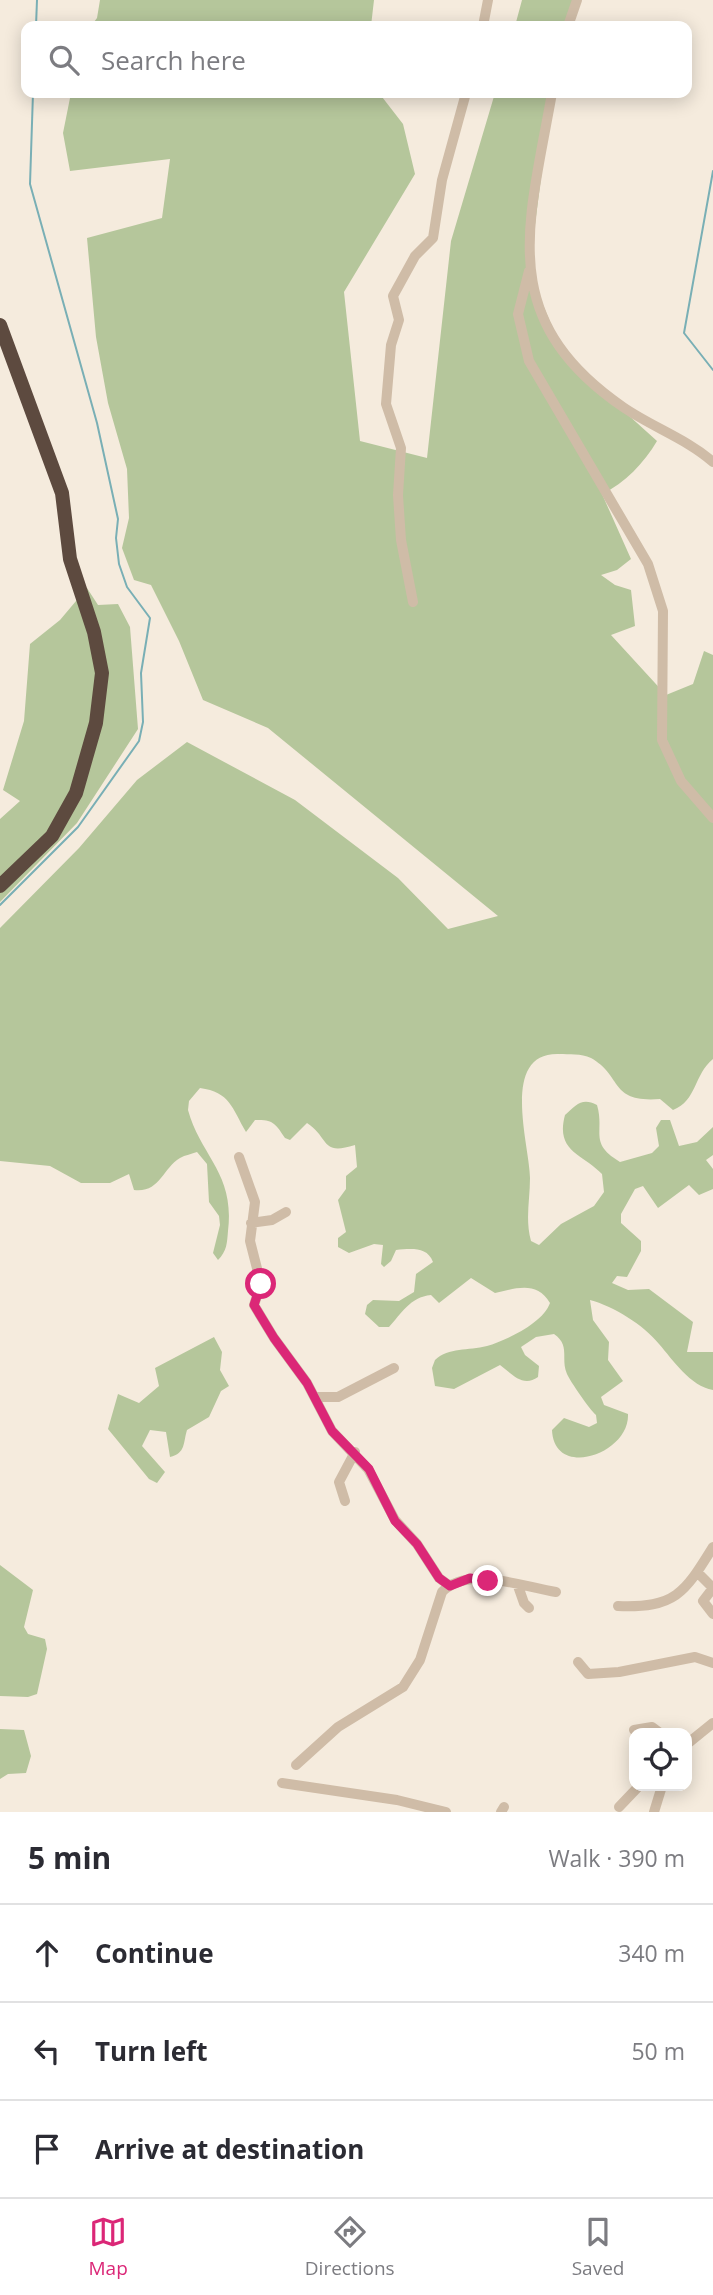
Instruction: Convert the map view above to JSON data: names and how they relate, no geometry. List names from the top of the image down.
{
  "page": {
    "search": "Search here",
    "heading": ["5 min", "Walk · 390 m"],
    "list": [
      ["Continue", "340 m"],
      ["Turn left", "50 m"],
      "Arrive at destination"
    ],
    "nav": ["Map", "Directions", "Saved"]
  }
}
